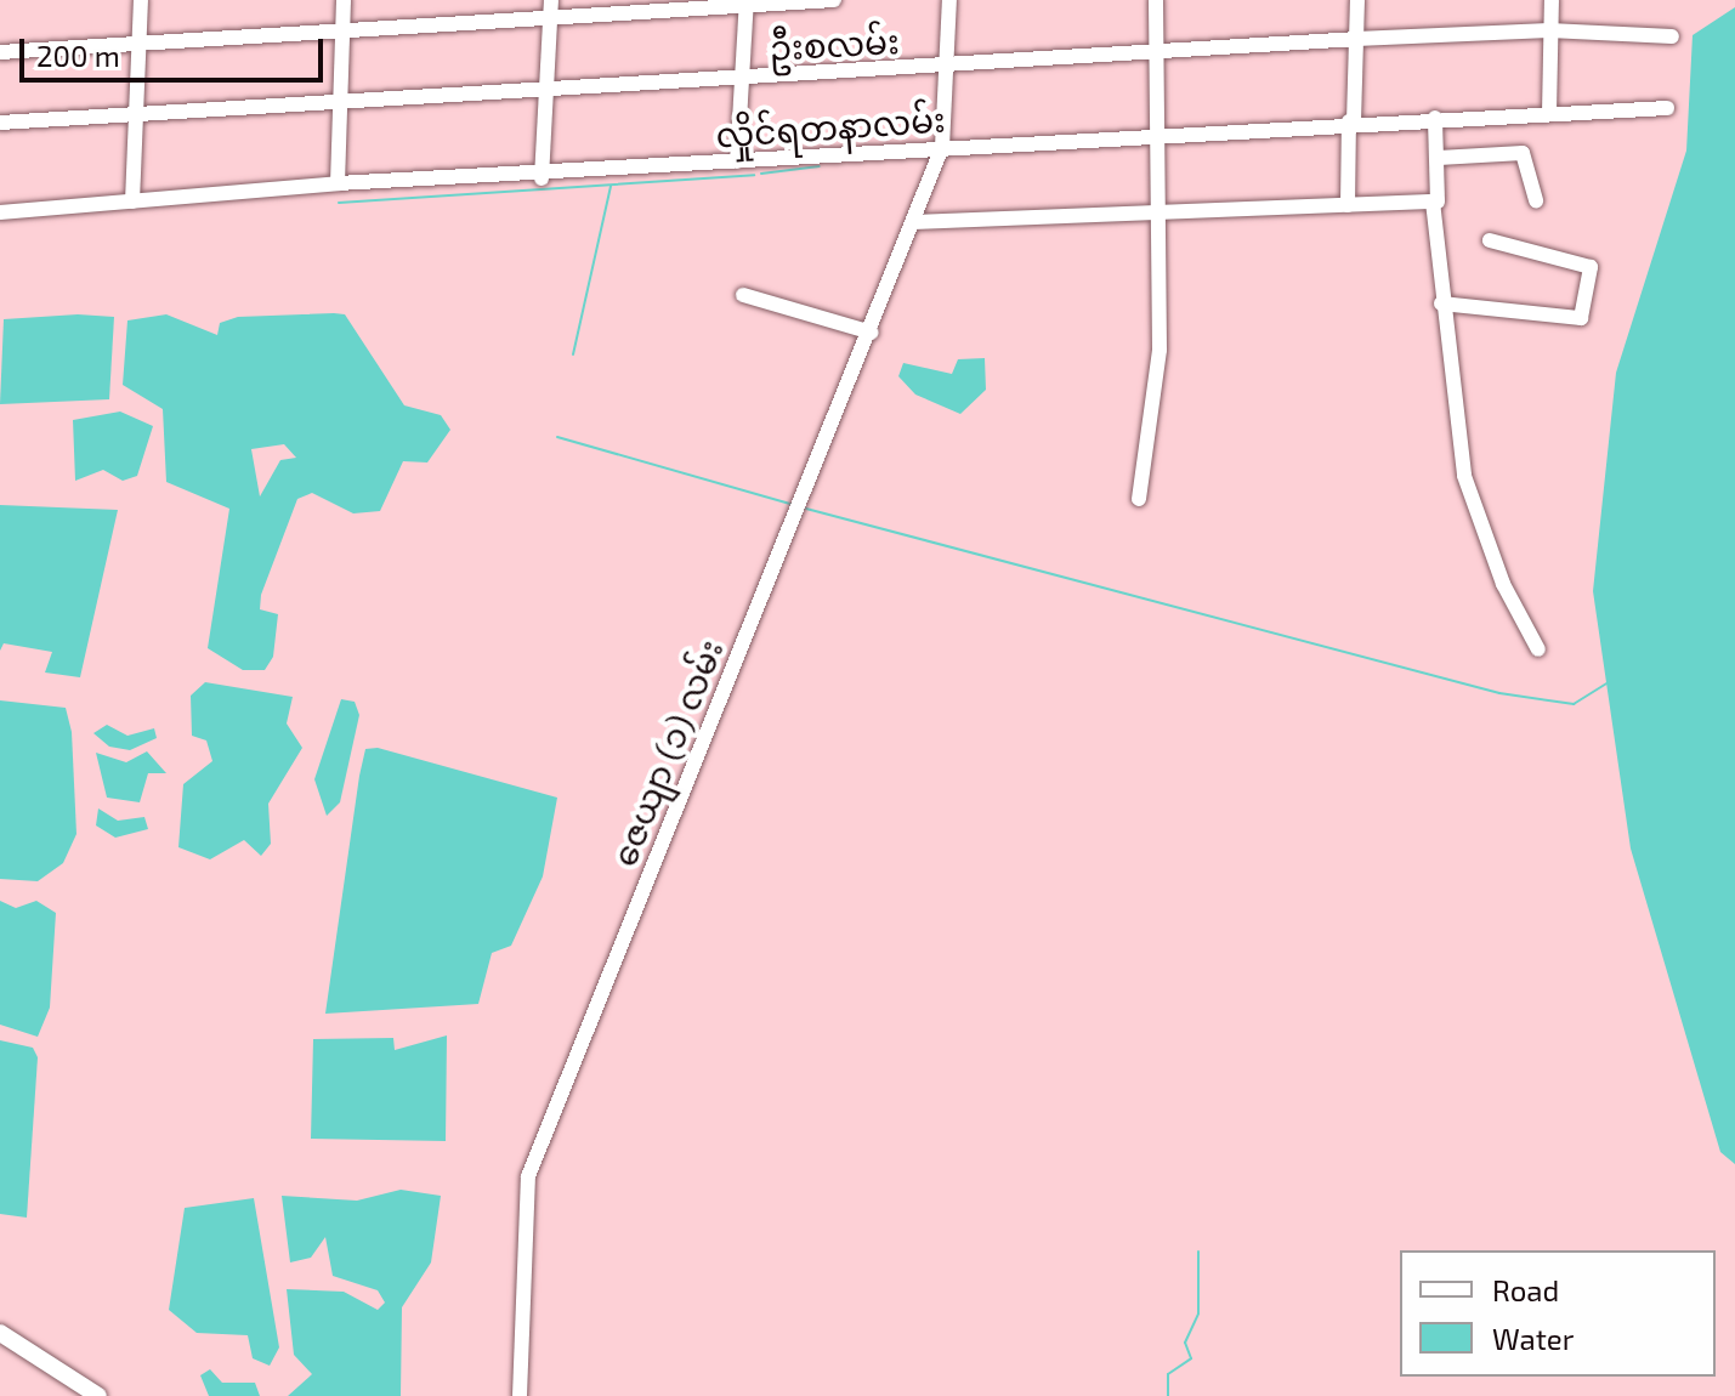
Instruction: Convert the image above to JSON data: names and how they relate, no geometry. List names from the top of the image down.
{
  "streets": {
    "street": ["ဦးစလမ်း", "လှိုင်ရတနာလမ်း", "ဇေယျာ (၁) လမ်း"]
  },
  "crossings": [
    ["ဦးစလမ်း", "ဇေယျာ (၁) လမ်း"],
    ["လှိုင်ရတနာလမ်း", "ဇေယျာ (၁) လမ်း"]
  ],
  "legend": ["Road", "Water"],
  "scale_bar": "200 m"
}
